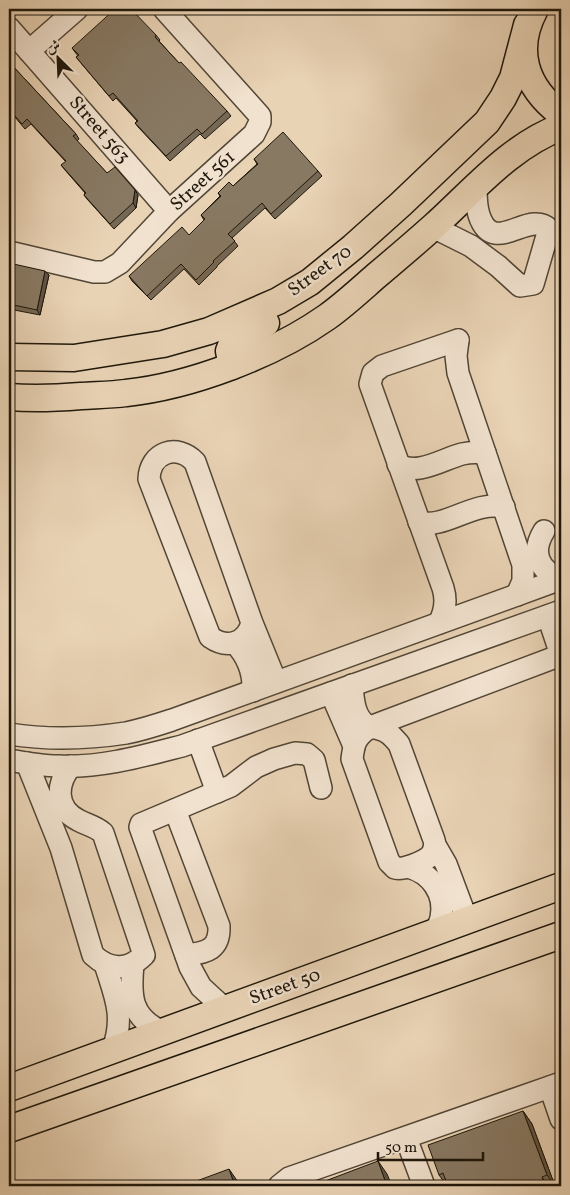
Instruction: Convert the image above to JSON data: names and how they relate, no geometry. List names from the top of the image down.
{
  "streets": {
    "main road": ["Street 70", "Street 50"],
    "street": ["Street 563", "Street 561"]
  },
  "crossings": [
    ["Street 563", "Street 561"]
  ],
  "scale_bar": "50 m",
  "north": "top left"
}
